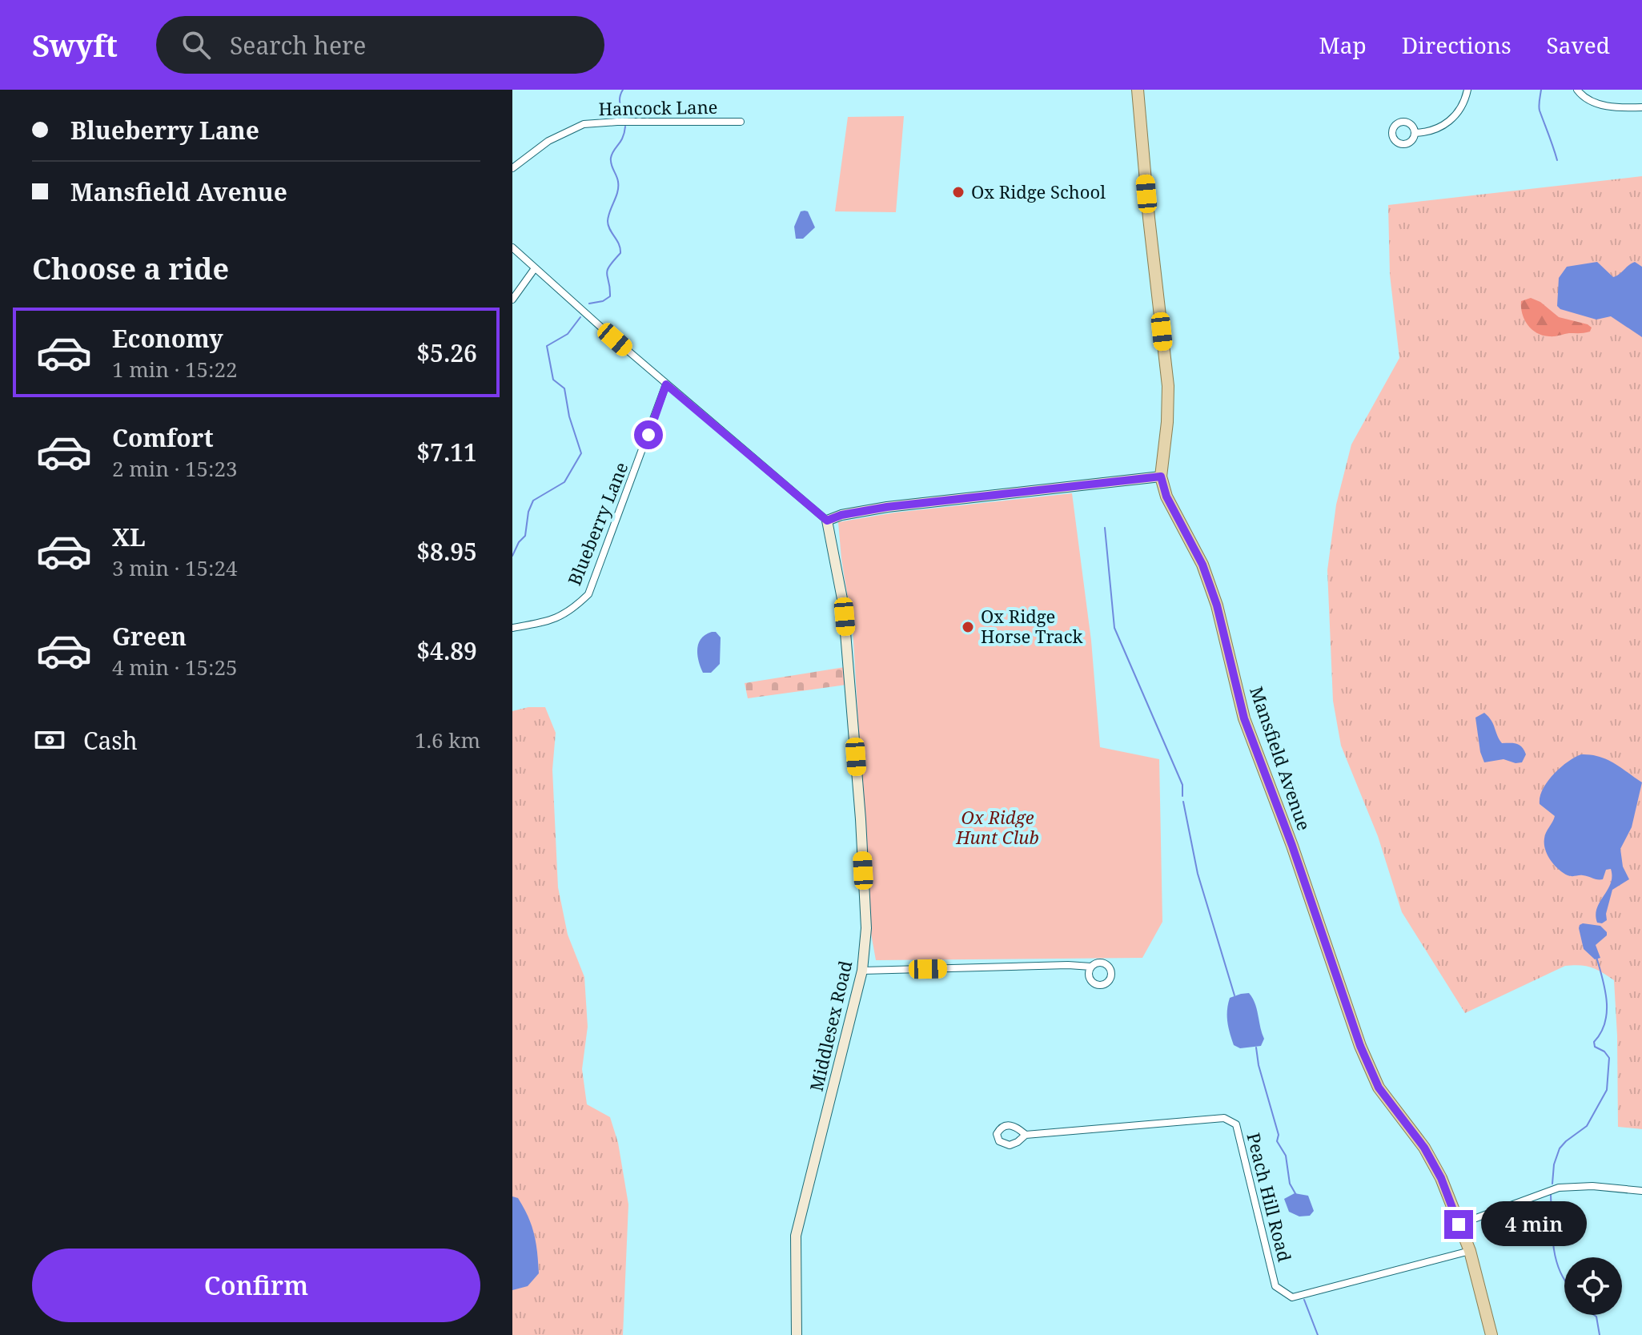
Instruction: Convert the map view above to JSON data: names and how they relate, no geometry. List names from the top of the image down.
{
  "streets": {
    "main road": ["Mansfield Avenue", "Middlesex Road"],
    "street": ["Hancock Lane", "Blueberry Lane", "Peach Hill Road"]
  },
  "crossings": [
    ["Mansfield Avenue", "Peach Hill Road"]
  ],
  "parks": ["Ox Ridge Hunt Club"],
  "places": ["Ox Ridge School", "Ox Ridge Horse Track"],
  "page": {
    "header": "Swyft",
    "search": "Search here",
    "nav": ["Map", "Directions", "Saved"],
    "banner": ["Blueberry Lane", "Mansfield Avenue"],
    "heading": "Choose a ride",
    "list": [
      {
        "name": "Economy",
        "note": "1 min · 15:22",
        "value": "$5.26"
      },
      {
        "name": "Comfort",
        "note": "2 min · 15:23",
        "value": "$7.11"
      },
      {
        "name": "XL",
        "note": "3 min · 15:24",
        "value": "$8.95"
      },
      {
        "name": "Green",
        "note": "4 min · 15:25",
        "value": "$4.89"
      }
    ],
    "pay": ["Cash", "1.6 km"],
    "bubble": "4 min",
    "buttons": "Confirm"
  }
}
